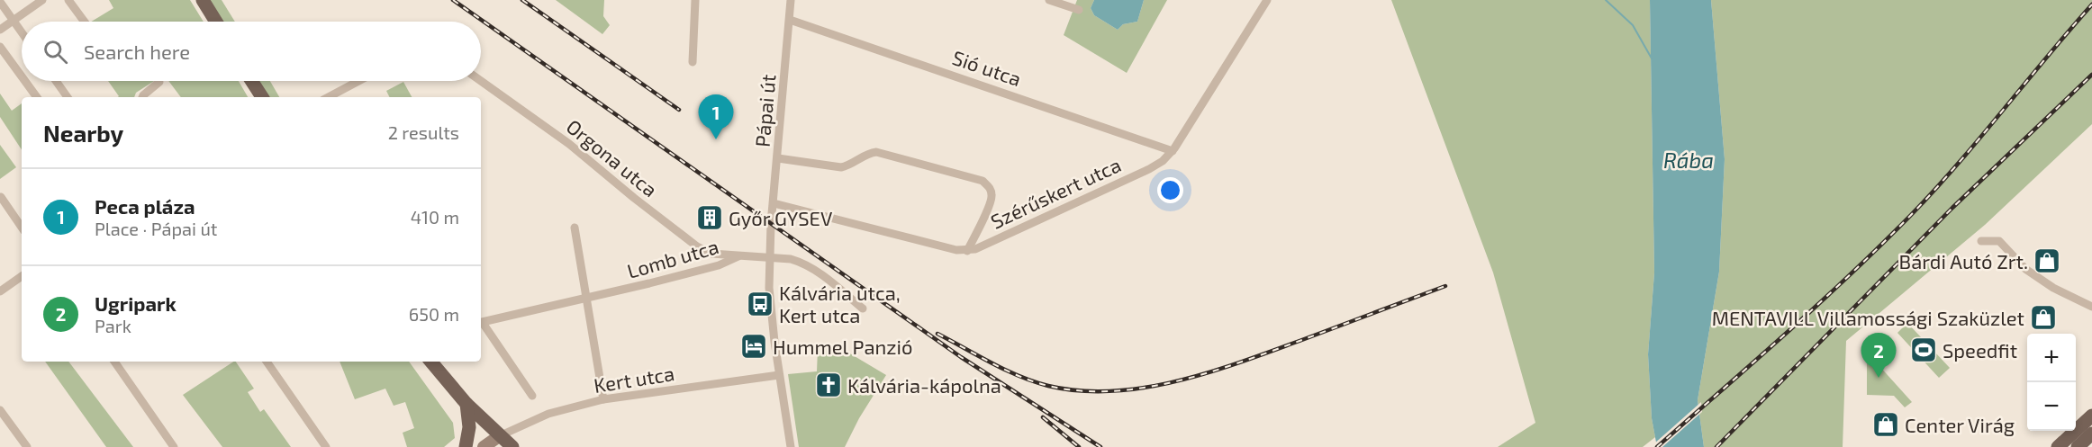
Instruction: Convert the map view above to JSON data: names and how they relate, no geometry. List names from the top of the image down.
{
  "streets": {
    "street": [
      "Sió utca",
      "Pápai út",
      "Orgona utca",
      "Szérűskert utca",
      "Lomb utca",
      "Kert utca"
    ]
  },
  "crossings": [
    ["Sió utca", "Pápai út"],
    ["Sió utca", "Szérűskert utca"],
    ["Pápai út", "Lomb utca"],
    ["Pápai út", "Kert utca"],
    ["Orgona utca", "Lomb utca"]
  ],
  "water": ["Rába"],
  "places": {
    "building": ["Győr GYSEV"],
    "shop": ["Bárdi Autó Zrt.", "MENTAVILL Villamossági Szaküzlet", "Center Virág"],
    "bus stop": ["Kálvária utca, Kert utca"],
    "hotel": ["Hummel Panzió"],
    "sports": ["Speedfit"],
    "church": ["Kálvária-kápolna"]
  },
  "page": {
    "search": "Search here",
    "pins": ["1", "2"],
    "heading": ["Nearby", "2 results"],
    "list": [
      {
        "mark": "1",
        "name": "Peca pláza",
        "note": "Place · Pápai út",
        "value": "410 m"
      },
      {
        "mark": "2",
        "name": "Ugripark",
        "note": "Park",
        "value": "650 m"
      }
    ],
    "map_buttons": ["+", "−"]
  }
}
